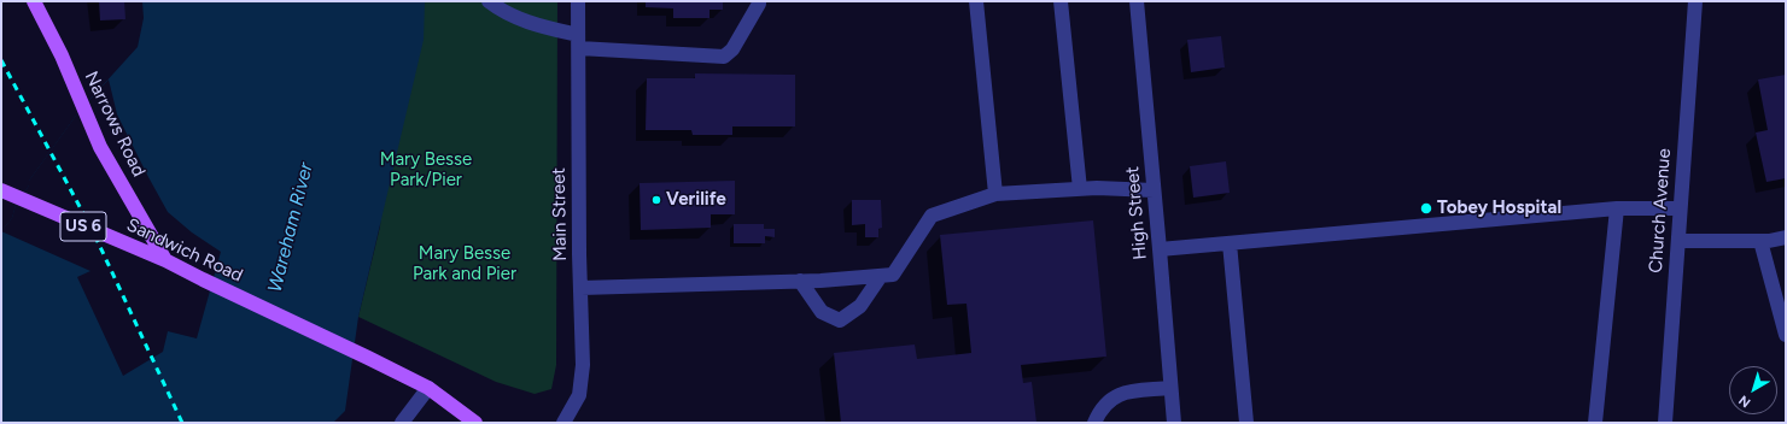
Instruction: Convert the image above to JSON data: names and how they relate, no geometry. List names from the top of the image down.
{
  "streets": {
    "main road": ["Narrows Road", "US 6", "Sandwich Road"],
    "street": ["Church Avenue", "High Street", "Main Street"]
  },
  "crossings": [
    ["Narrows Road", "Sandwich Road"]
  ],
  "water": ["Wareham River"],
  "parks": ["Mary Besse Park/Pier", "Mary Besse Park and Pier"],
  "places": ["Verilife", "Tobey Hospital"],
  "north": "bottom left"
}
